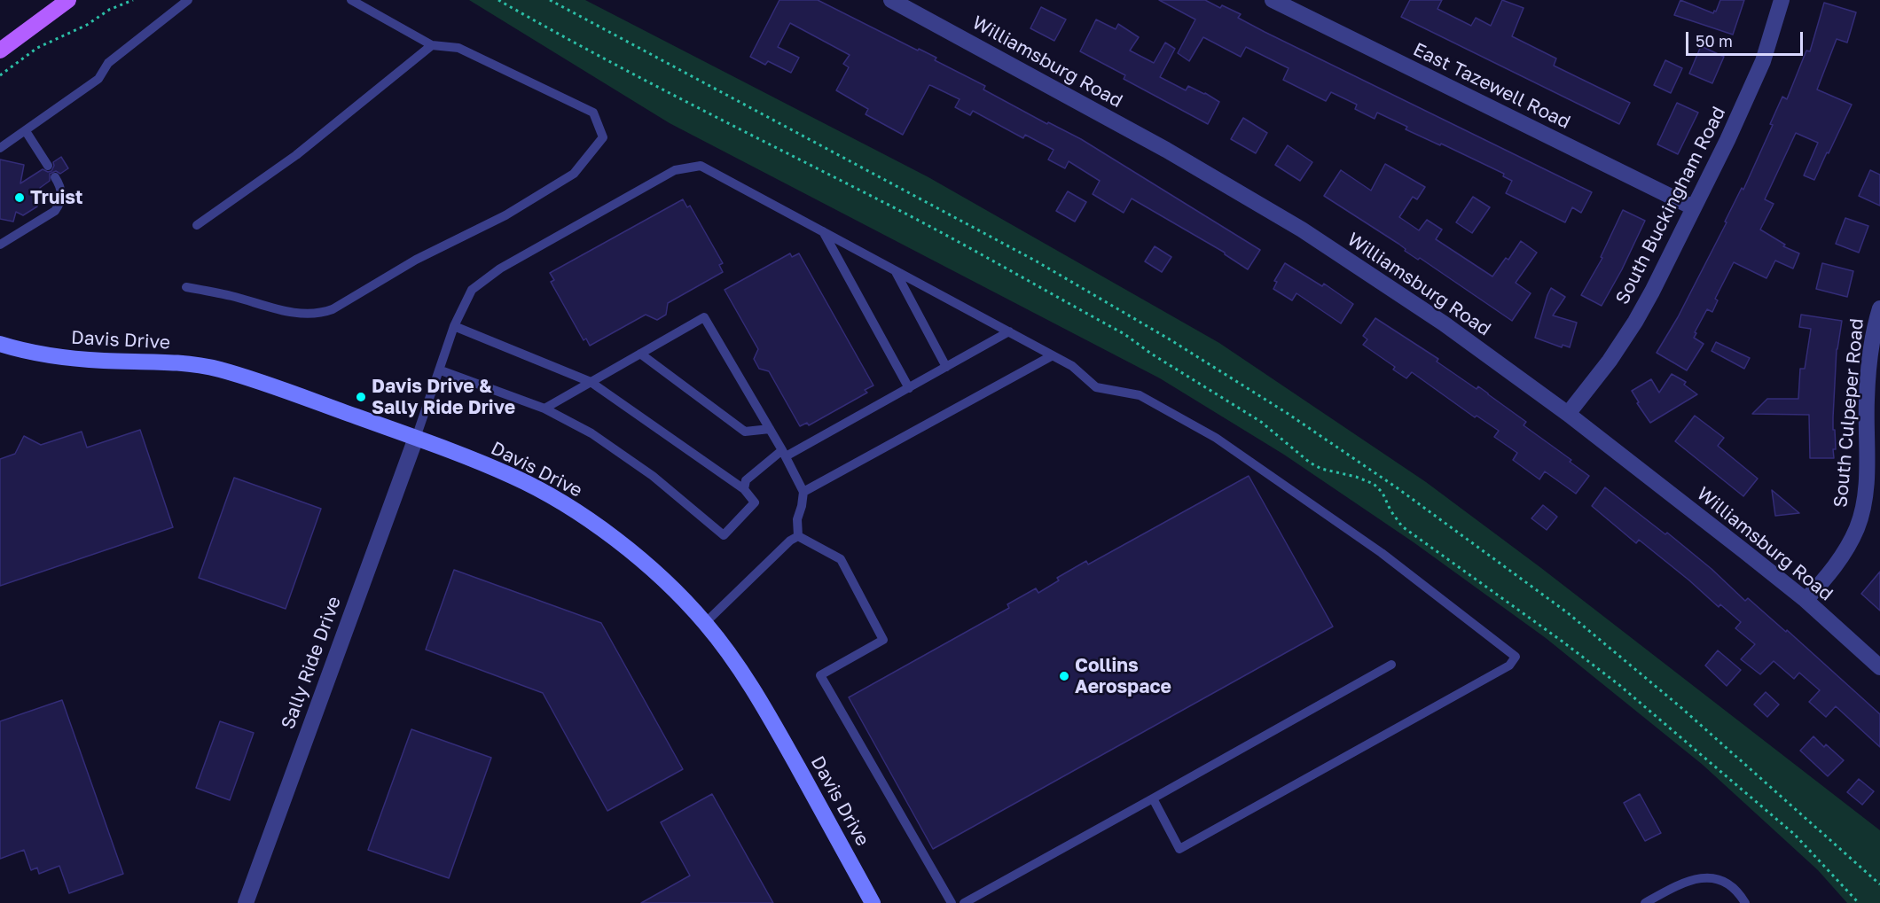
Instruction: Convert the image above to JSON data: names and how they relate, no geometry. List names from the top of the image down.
{
  "streets": {
    "street": [
      "Williamsburg Road",
      "East Tazewell Road",
      "South Buckingham Road",
      "Davis Drive",
      "South Culpeper Road",
      "Sally Ride Drive"
    ]
  },
  "crossings": [
    ["Williamsburg Road", "South Buckingham Road"],
    ["Williamsburg Road", "South Culpeper Road"],
    ["East Tazewell Road", "South Buckingham Road"],
    ["Davis Drive", "Sally Ride Drive"]
  ],
  "places": ["Truist", "Davis Drive & Sally Ride Drive", "Collins Aerospace"],
  "scale_bar": "50 m"
}
